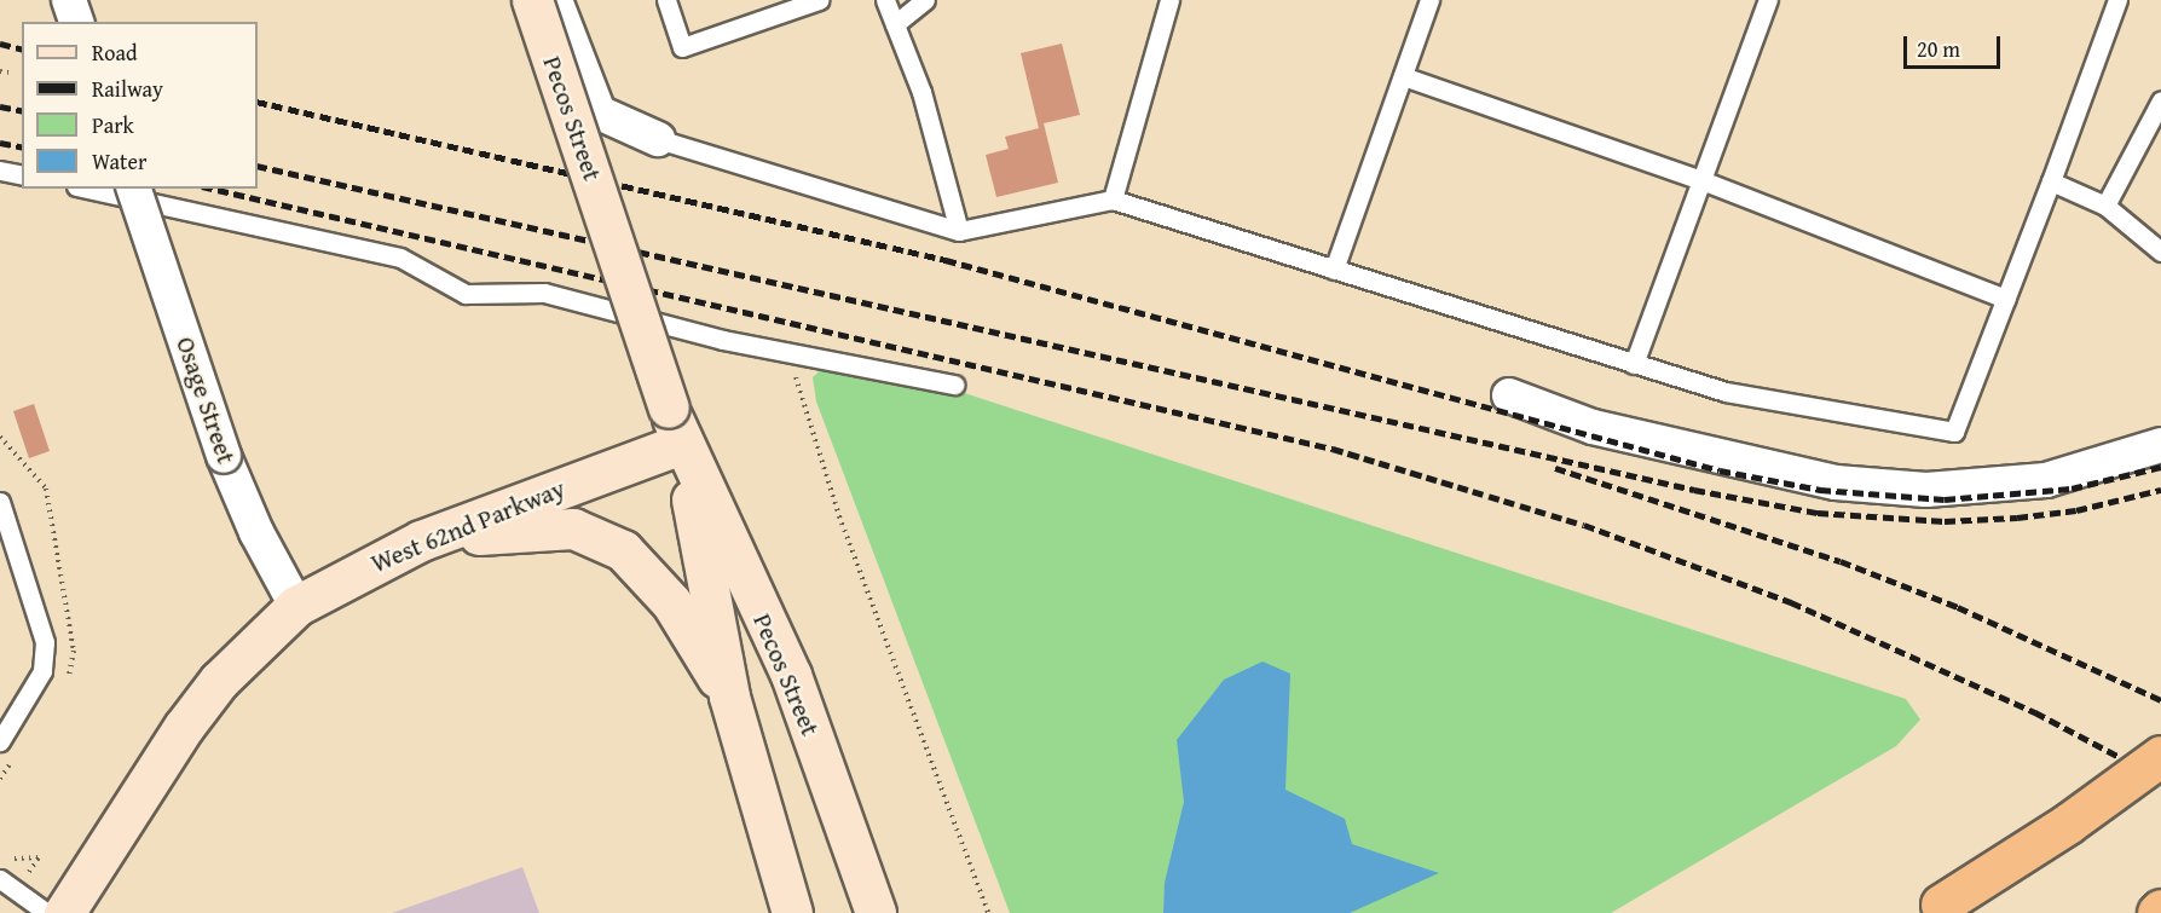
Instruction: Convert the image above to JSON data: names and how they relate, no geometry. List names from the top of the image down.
{
  "streets": {
    "main road": ["Pecos Street", "West 62nd Parkway"],
    "street": ["Osage Street"]
  },
  "crossings": [
    ["Pecos Street", "West 62nd Parkway"],
    ["Osage Street", "West 62nd Parkway"]
  ],
  "legend": [
    "Road",
    "Railway",
    "Park",
    "Water"
  ],
  "scale_bar": "20 m"
}
